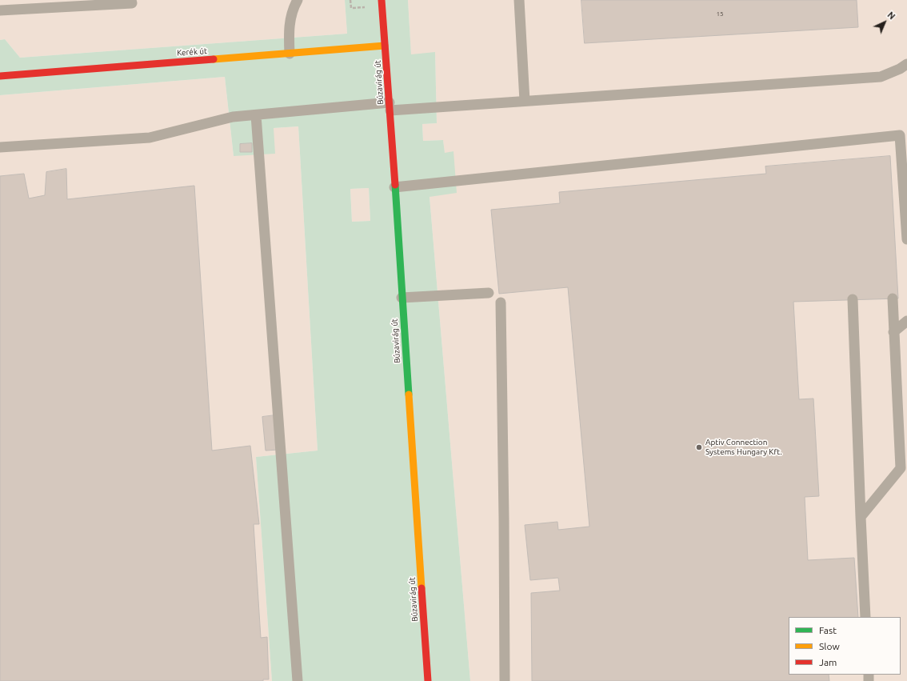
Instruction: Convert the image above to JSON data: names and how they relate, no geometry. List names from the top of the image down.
{
  "streets": {
    "street": ["Kerék út", "Búzavirág út"]
  },
  "crossings": [
    ["Kerék út", "Búzavirág út"]
  ],
  "places": ["Aptiv Connection Systems Hungary Kft."],
  "house_numbers": ["15"],
  "legend": ["Fast", "Slow", "Jam"],
  "north": "top right"
}
